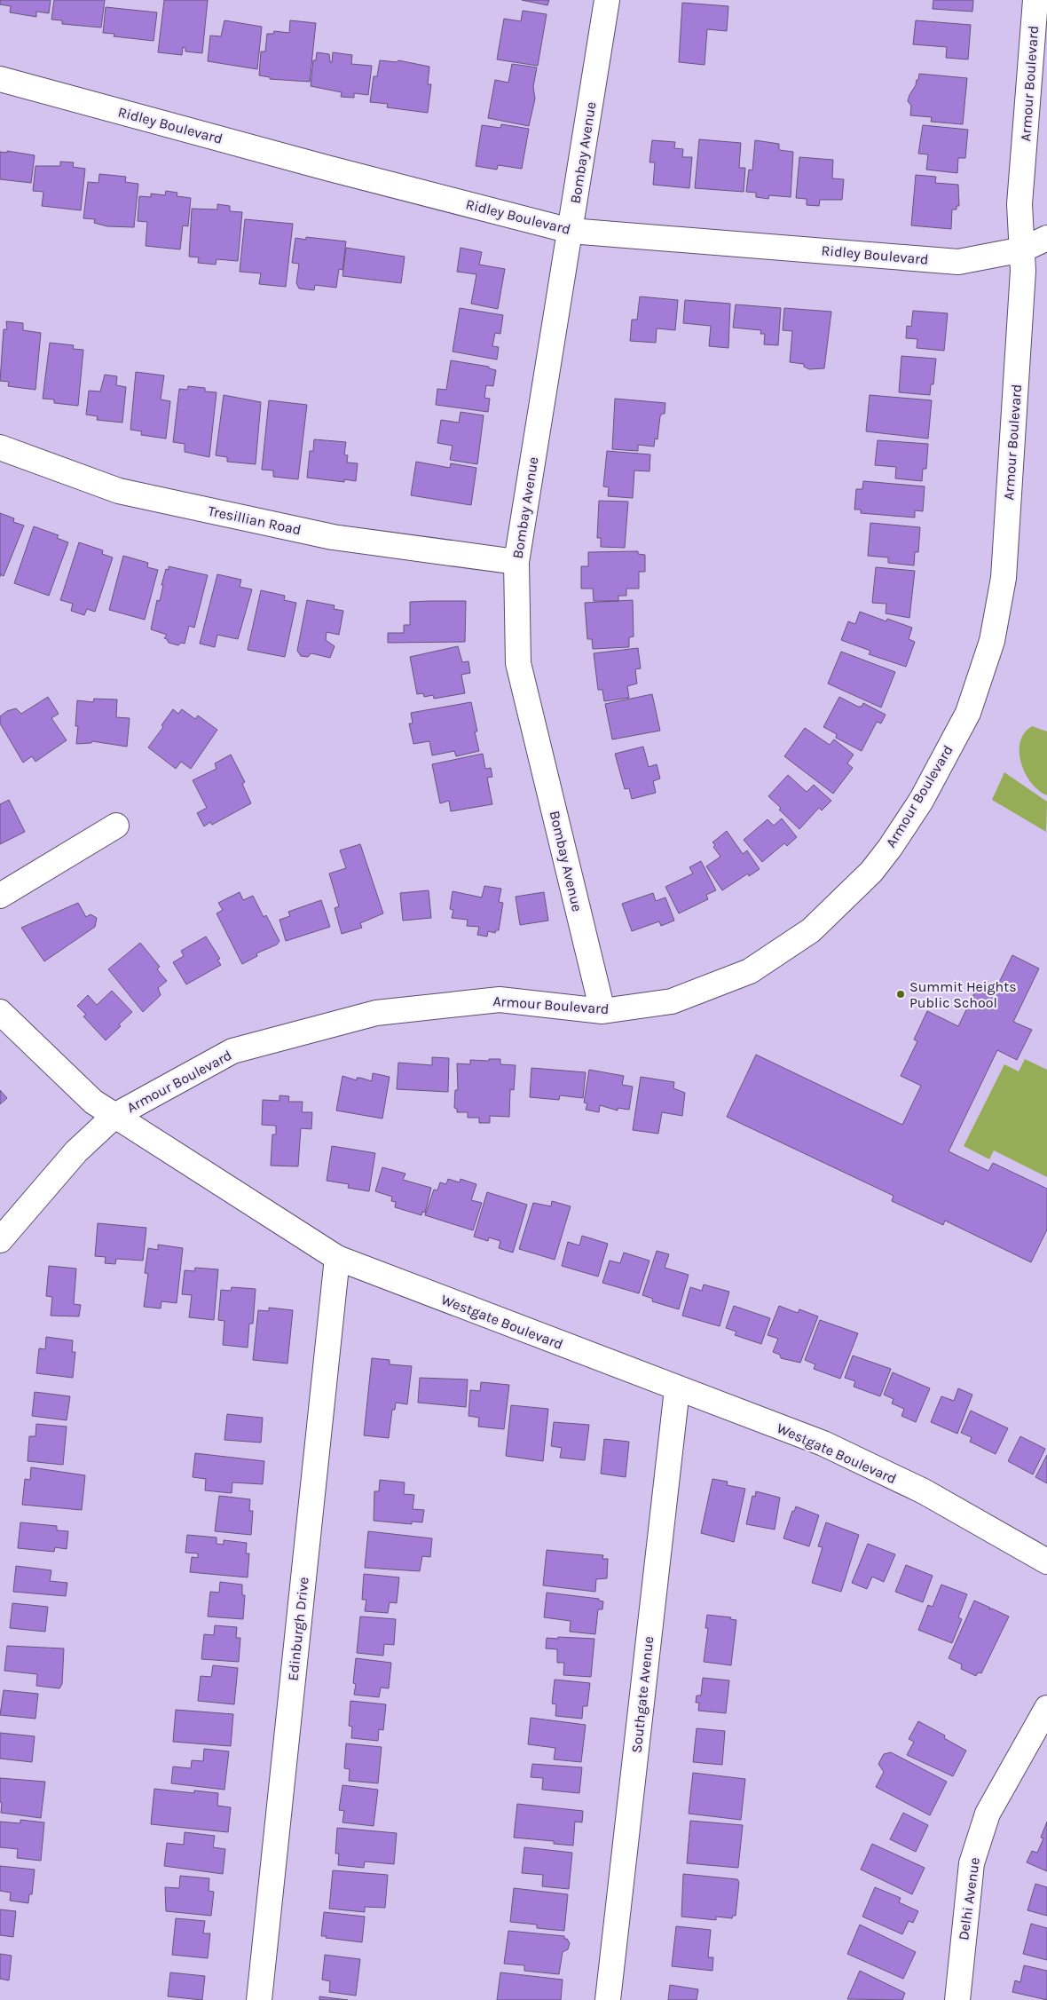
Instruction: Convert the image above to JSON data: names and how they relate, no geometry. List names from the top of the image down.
{
  "streets": {
    "street": [
      "Armour Boulevard",
      "Ridley Boulevard",
      "Bombay Avenue",
      "Tresillian Road",
      "Westgate Boulevard",
      "Edinburgh Drive",
      "Southgate Avenue",
      "Delhi Avenue"
    ]
  },
  "crossings": [
    ["Armour Boulevard", "Ridley Boulevard"],
    ["Armour Boulevard", "Bombay Avenue"],
    ["Armour Boulevard", "Westgate Boulevard"],
    ["Ridley Boulevard", "Bombay Avenue"],
    ["Bombay Avenue", "Tresillian Road"],
    ["Westgate Boulevard", "Edinburgh Drive"],
    ["Westgate Boulevard", "Southgate Avenue"]
  ],
  "places": ["Summit Heights Public School"]
}
